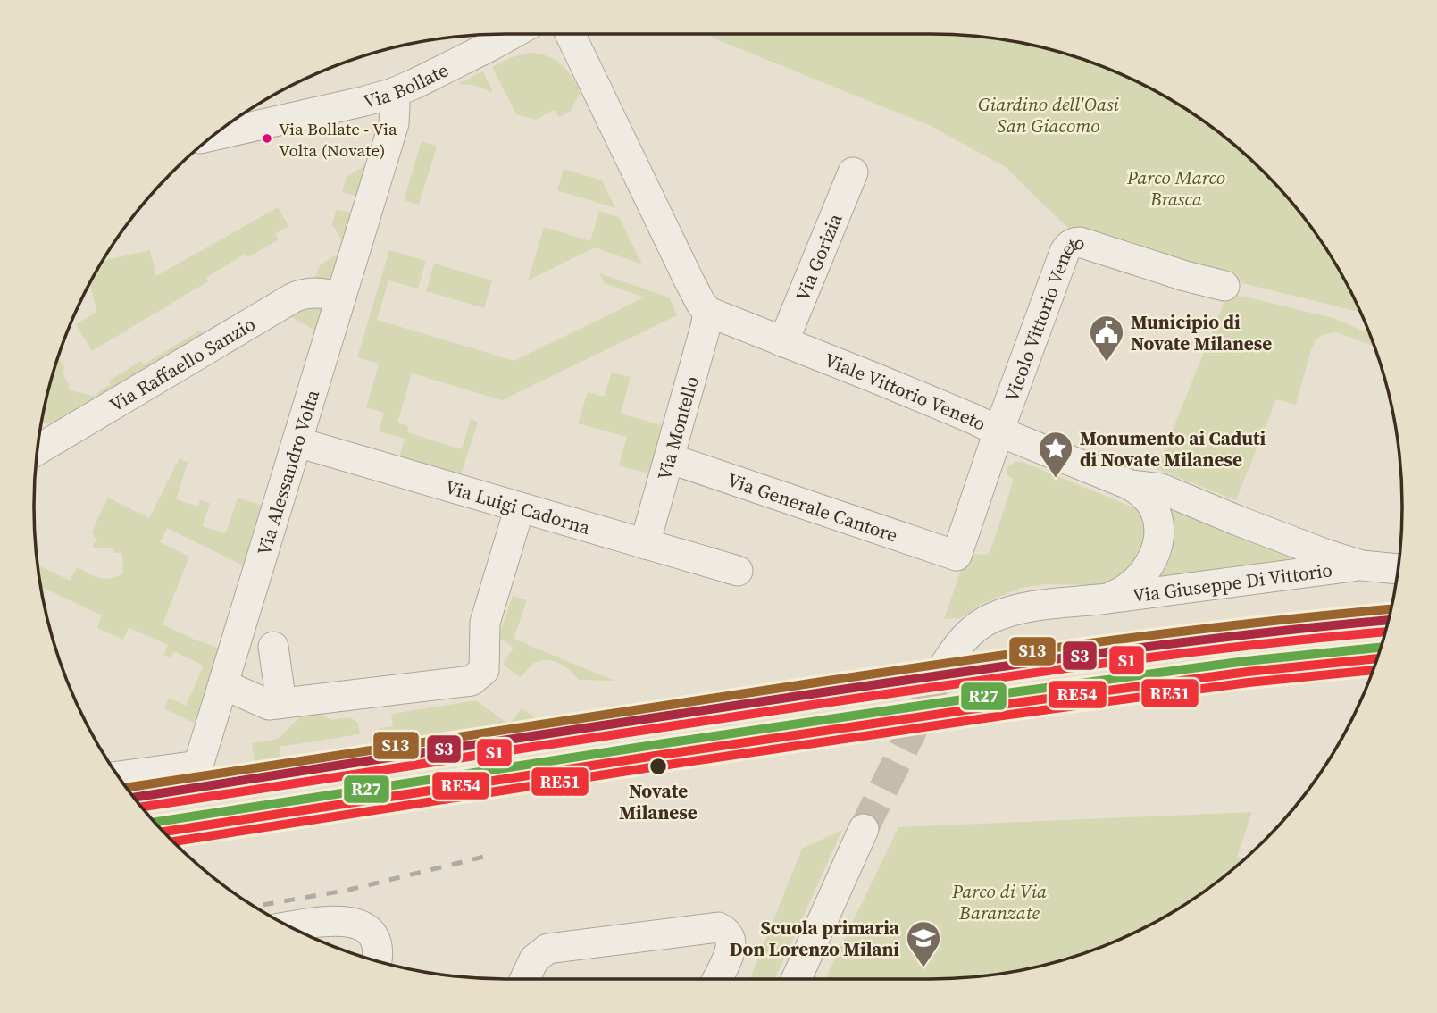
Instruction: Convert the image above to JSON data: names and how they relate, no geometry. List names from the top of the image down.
{
  "streets": {
    "street": [
      "Via Bollate",
      "Via Gorizia",
      "Vicolo Vittorio Veneto",
      "Via Raffaello Sanzio",
      "Viale Vittorio Veneto",
      "Via Montello",
      "Via Alessandro Volta",
      "Via Luigi Cadorna",
      "Via Generale Cantore",
      "Via Giuseppe Di Vittorio"
    ]
  },
  "crossings": [
    ["Via Bollate", "Via Alessandro Volta"],
    ["Via Gorizia", "Viale Vittorio Veneto"],
    ["Vicolo Vittorio Veneto", "Viale Vittorio Veneto"],
    ["Vicolo Vittorio Veneto", "Via Generale Cantore"],
    ["Via Raffaello Sanzio", "Via Alessandro Volta"],
    ["Viale Vittorio Veneto", "Via Montello"],
    ["Viale Vittorio Veneto", "Via Generale Cantore"],
    ["Viale Vittorio Veneto", "Via Giuseppe Di Vittorio"],
    ["Via Montello", "Via Luigi Cadorna"],
    ["Via Montello", "Via Generale Cantore"],
    ["Via Alessandro Volta", "Via Luigi Cadorna"]
  ],
  "parks": ["Giardino dell'Oasi San Giacomo", "Parco Marco Brasca", "Parco di Via Baranzate"],
  "places": {
    "other": ["Via Bollate - Via Volta (Novate)", "Novate Milanese"],
    "public building": ["Municipio di Novate Milanese"],
    "place": ["Monumento ai Caduti di Novate Milanese"],
    "school or university": ["Scuola primaria Don Lorenzo Milani"]
  },
  "lines": [
    "transit line S13",
    "transit line S3",
    "transit line S1",
    "transit line R27",
    "transit line RE54",
    "transit line RE51"
  ]
}
